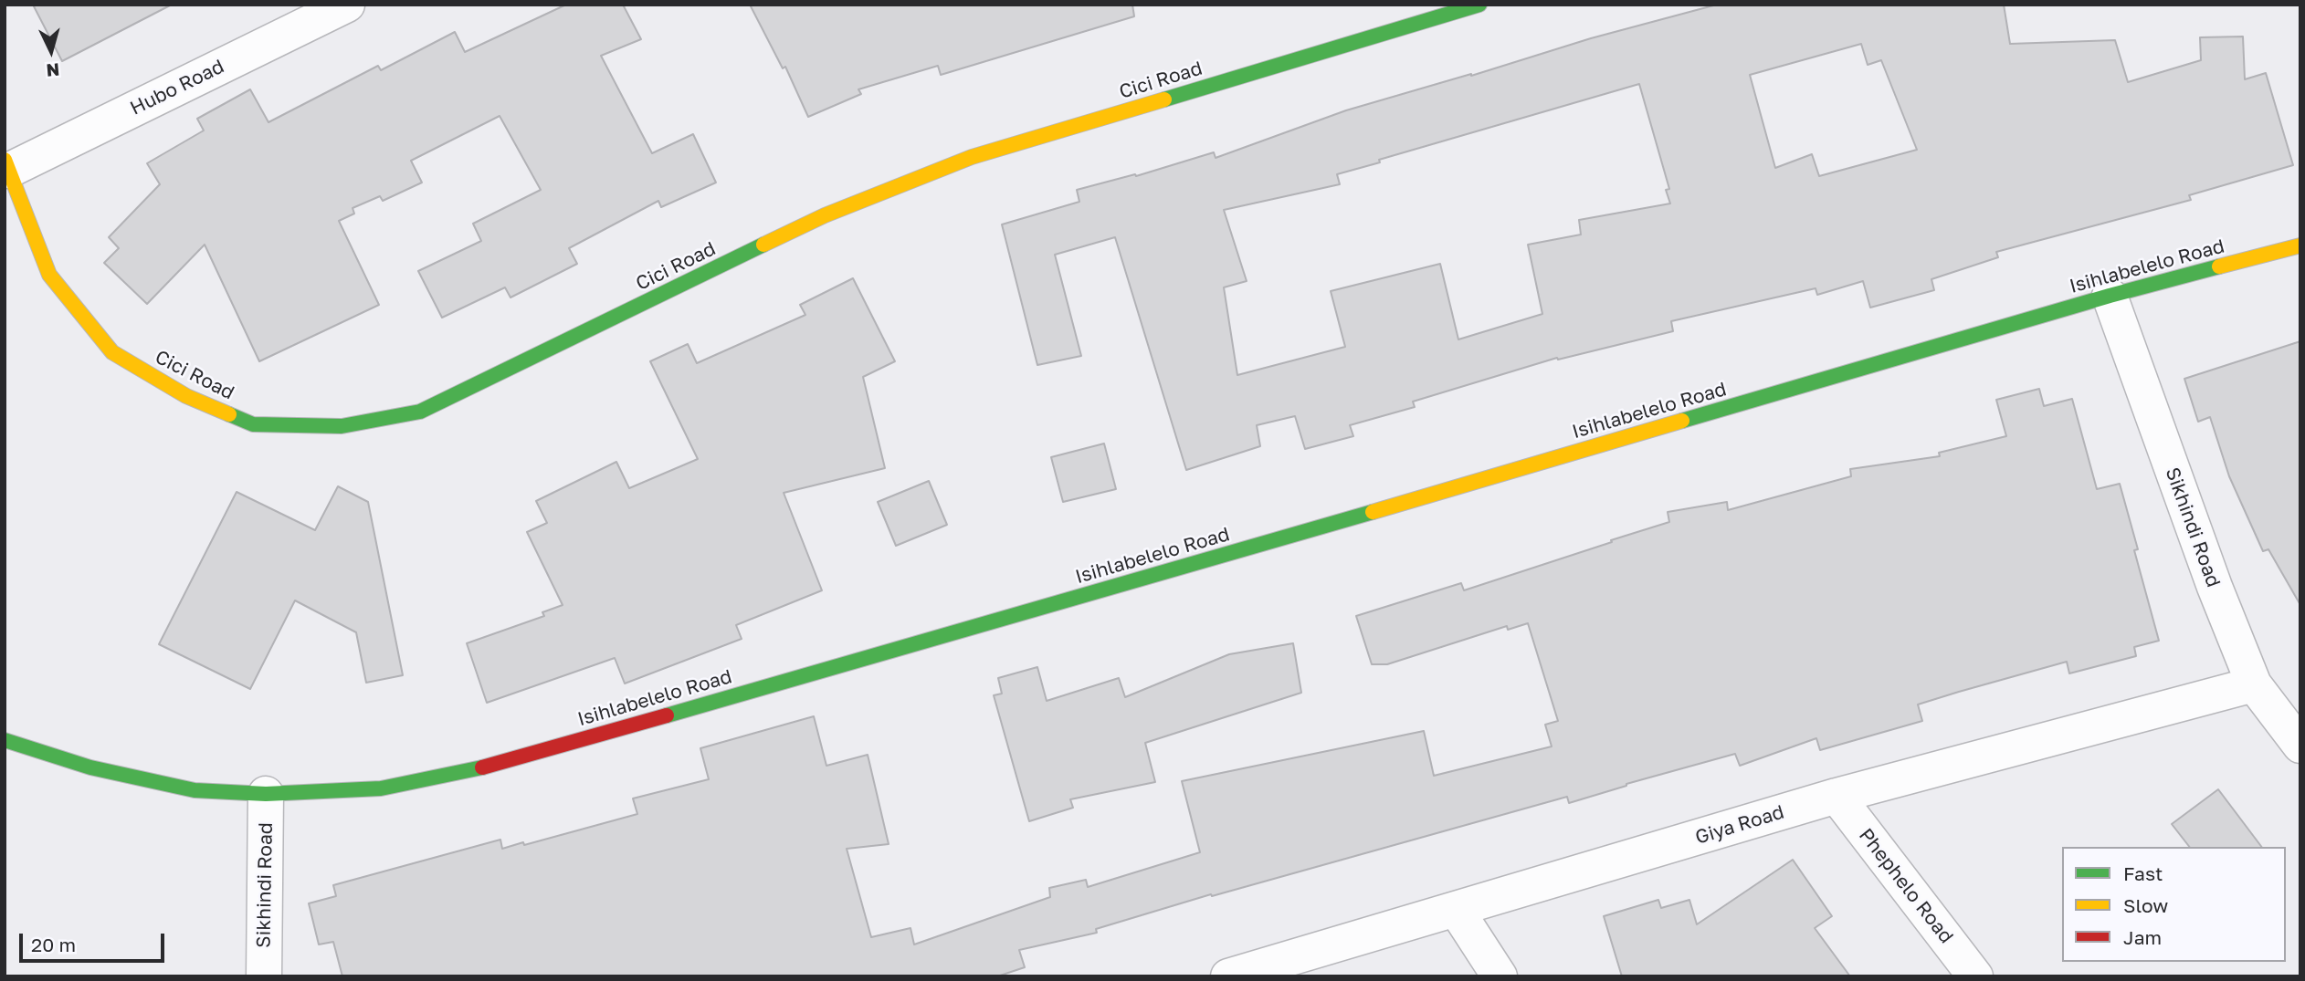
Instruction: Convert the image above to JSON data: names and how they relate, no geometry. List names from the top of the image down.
{
  "streets": {
    "street": [
      "Cici Road",
      "Hubo Road",
      "Isihlabelelo Road",
      "Sikhindi Road",
      "Giya Road",
      "Phephelo Road"
    ]
  },
  "crossings": [
    ["Cici Road", "Hubo Road"],
    ["Isihlabelelo Road", "Sikhindi Road"],
    ["Sikhindi Road", "Giya Road"],
    ["Giya Road", "Phephelo Road"]
  ],
  "legend": ["Fast", "Slow", "Jam"],
  "scale_bar": "20 m",
  "north": "bottom"
}
